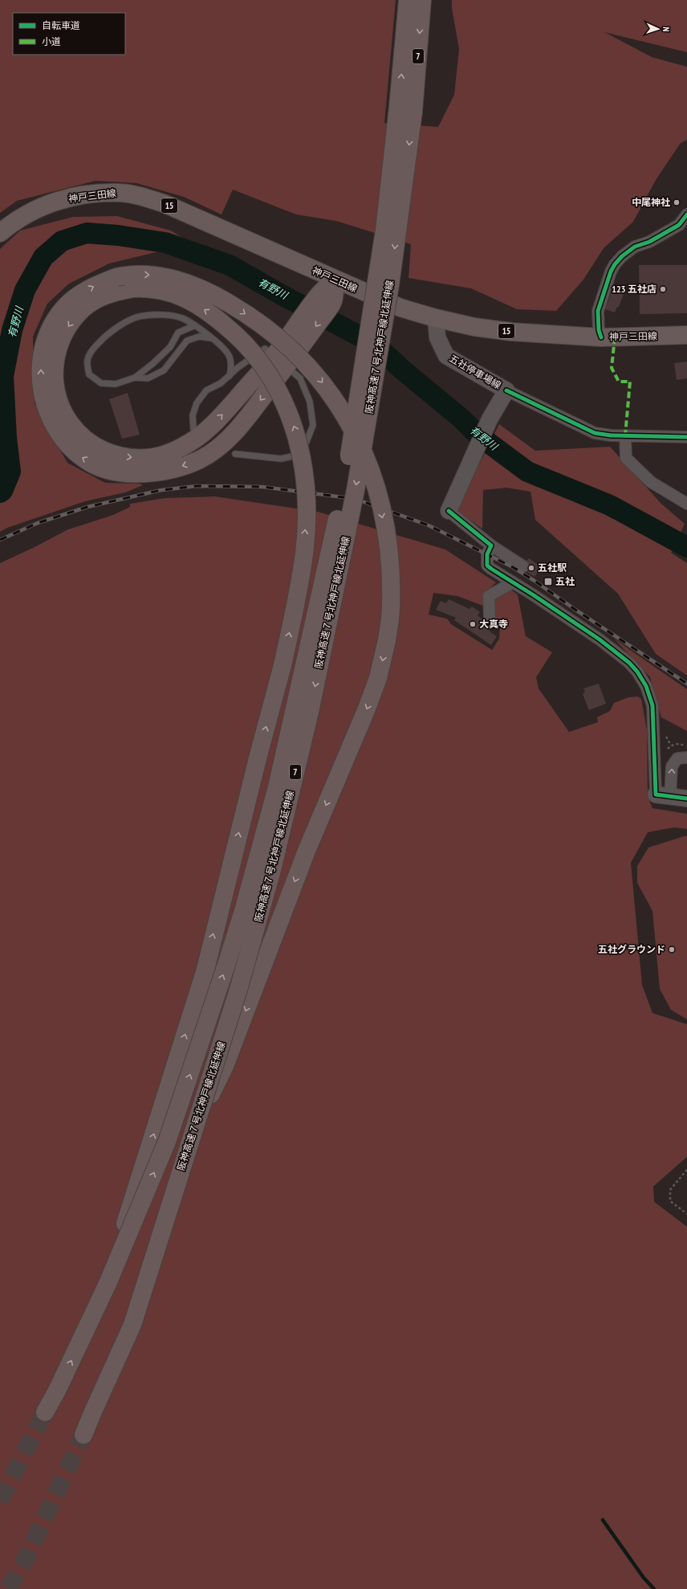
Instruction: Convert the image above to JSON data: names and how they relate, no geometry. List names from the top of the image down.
{
  "streets": {
    "highway": ["7", "阪神高速７号北神戸線北延伸線"],
    "main road": ["神戸三田線", "15", "五社停車場線"]
  },
  "crossings": [
    ["7", "阪神高速７号北神戸線北延伸線"],
    ["神戸三田線", "五社停車場線"]
  ],
  "water": ["有野川"],
  "places": {
    "other": [
      "中尾神社",
      "123 五社店",
      "五社駅",
      "大真寺",
      "五社グラウンド"
    ],
    "transit": ["五社"]
  },
  "legend": ["自転車道", "小道"],
  "north": "right"
}
